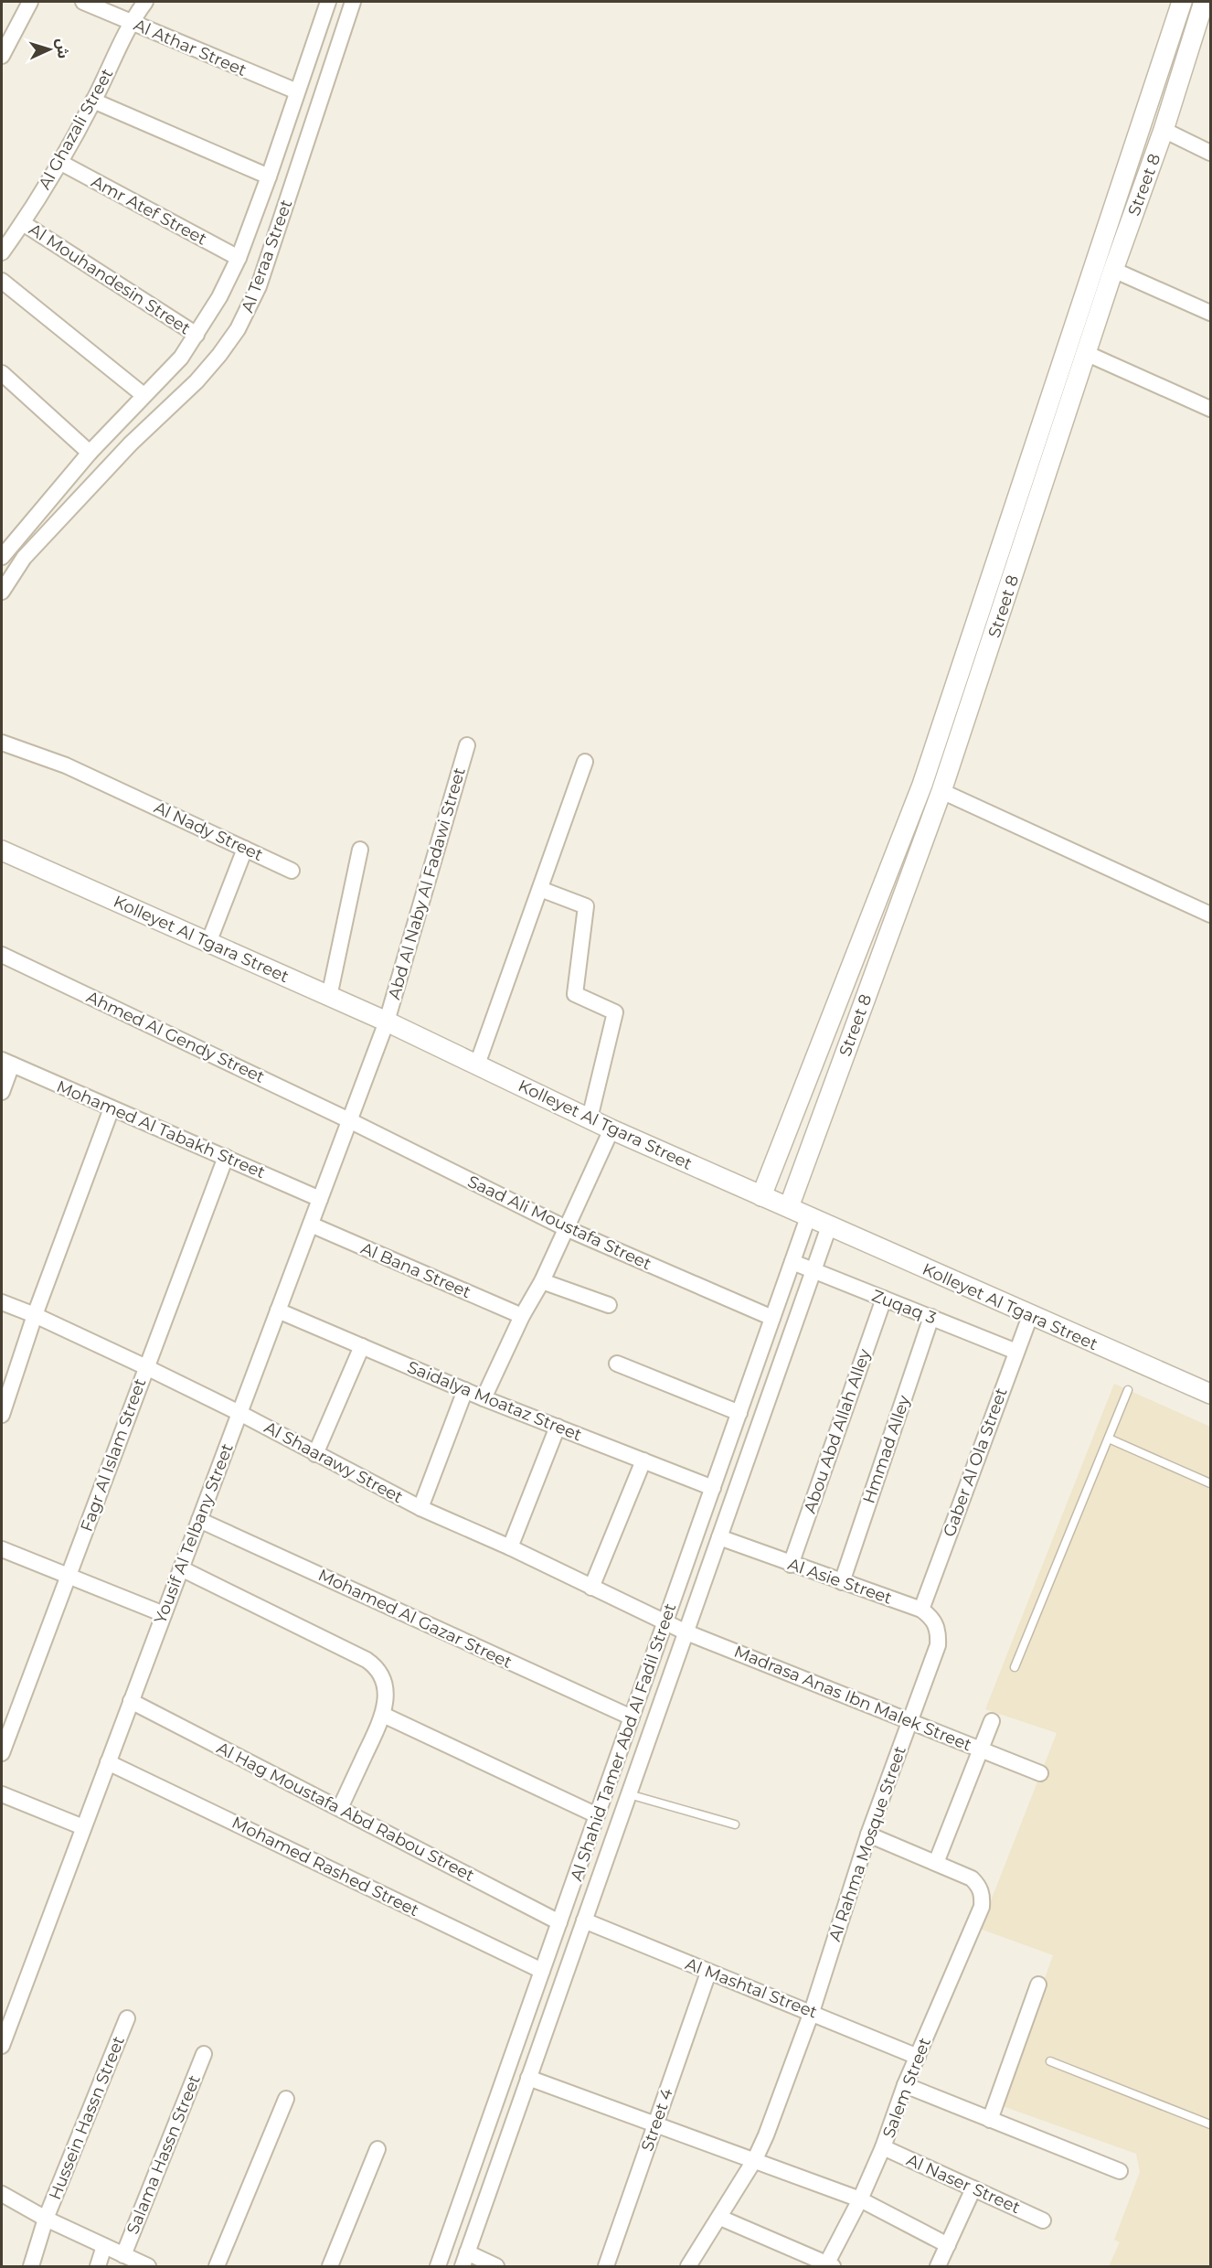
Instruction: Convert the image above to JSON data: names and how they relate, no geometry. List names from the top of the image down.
{
  "streets": {
    "street": [
      "Al Athar Street",
      "Al Ghazali Street",
      "Street 8",
      "Amr Atef Street",
      "Al Teraa Street",
      "Al Mouhandesin Street",
      "Al Nady Street",
      "Abd Al Naby Al Fadawi Street",
      "Kolleyet Al Tgara Street",
      "Ahmed Al Gendy Street",
      "Mohamed Al Tabakh Street",
      "Saad Ali Moustafa Street",
      "Al Bana Street",
      "Zuqaq 3",
      "Saidalya Moataz Street",
      "Abou Abd Allah Alley",
      "Hmmad Alley",
      "Fagr Al Islam Street",
      "Al Shaarawy Street",
      "Gaber Al Ola Street",
      "Yousif Al Telbany Street",
      "Al Asie Street",
      "Mohamed Al Gazar Street",
      "Madrasa Anas Ibn Malek Street",
      "Al Shahid Tamer Abd Al Fadil Street",
      "Al Hag Moustafa Abd Rabou Street",
      "Al Rahma Mosque Street",
      "Mohamed Rashed Street",
      "Al Mashtal Street",
      "Salem Street",
      "Hussein Hassn Street",
      "Street 4",
      "Salama Hassn Street",
      "Al Naser Street"
    ]
  },
  "crossings": [
    ["Al Athar Street", "Al Ghazali Street"],
    ["Al Athar Street", "Al Teraa Street"],
    ["Al Ghazali Street", "Amr Atef Street"],
    ["Al Ghazali Street", "Al Mouhandesin Street"],
    ["Street 8", "Kolleyet Al Tgara Street"],
    ["Amr Atef Street", "Al Teraa Street"],
    ["Al Teraa Street", "Al Mouhandesin Street"],
    ["Abd Al Naby Al Fadawi Street", "Kolleyet Al Tgara Street"],
    ["Abd Al Naby Al Fadawi Street", "Yousif Al Telbany Street"],
    ["Kolleyet Al Tgara Street", "Gaber Al Ola Street"],
    ["Kolleyet Al Tgara Street", "Yousif Al Telbany Street"],
    ["Kolleyet Al Tgara Street", "Al Shahid Tamer Abd Al Fadil Street"],
    ["Ahmed Al Gendy Street", "Saad Ali Moustafa Street"],
    ["Ahmed Al Gendy Street", "Yousif Al Telbany Street"],
    ["Mohamed Al Tabakh Street", "Fagr Al Islam Street"],
    ["Mohamed Al Tabakh Street", "Yousif Al Telbany Street"],
    ["Saad Ali Moustafa Street", "Yousif Al Telbany Street"],
    ["Saad Ali Moustafa Street", "Al Shahid Tamer Abd Al Fadil Street"],
    ["Al Bana Street", "Yousif Al Telbany Street"],
    ["Zuqaq 3", "Abou Abd Allah Alley"],
    ["Zuqaq 3", "Hmmad Alley"],
    ["Zuqaq 3", "Gaber Al Ola Street"],
    ["Zuqaq 3", "Al Shahid Tamer Abd Al Fadil Street"],
    ["Saidalya Moataz Street", "Yousif Al Telbany Street"],
    ["Saidalya Moataz Street", "Al Shahid Tamer Abd Al Fadil Street"],
    ["Abou Abd Allah Alley", "Al Asie Street"],
    ["Hmmad Alley", "Al Asie Street"],
    ["Fagr Al Islam Street", "Al Shaarawy Street"],
    ["Al Shaarawy Street", "Yousif Al Telbany Street"],
    ["Al Shaarawy Street", "Madrasa Anas Ibn Malek Street"],
    ["Al Shaarawy Street", "Al Shahid Tamer Abd Al Fadil Street"],
    ["Gaber Al Ola Street", "Al Asie Street"],
    ["Gaber Al Ola Street", "Al Rahma Mosque Street"],
    ["Yousif Al Telbany Street", "Mohamed Al Gazar Street"],
    ["Yousif Al Telbany Street", "Al Hag Moustafa Abd Rabou Street"],
    ["Yousif Al Telbany Street", "Mohamed Rashed Street"],
    ["Al Asie Street", "Al Shahid Tamer Abd Al Fadil Street"],
    ["Al Asie Street", "Al Rahma Mosque Street"],
    ["Mohamed Al Gazar Street", "Al Shahid Tamer Abd Al Fadil Street"],
    ["Madrasa Anas Ibn Malek Street", "Al Shahid Tamer Abd Al Fadil Street"],
    ["Madrasa Anas Ibn Malek Street", "Al Rahma Mosque Street"],
    ["Al Shahid Tamer Abd Al Fadil Street", "Al Hag Moustafa Abd Rabou Street"],
    ["Al Shahid Tamer Abd Al Fadil Street", "Mohamed Rashed Street"],
    ["Al Shahid Tamer Abd Al Fadil Street", "Al Mashtal Street"],
    ["Al Rahma Mosque Street", "Al Mashtal Street"],
    ["Al Mashtal Street", "Salem Street"],
    ["Al Mashtal Street", "Street 4"],
    ["Salem Street", "Al Naser Street"]
  ],
  "north": "right"
}
